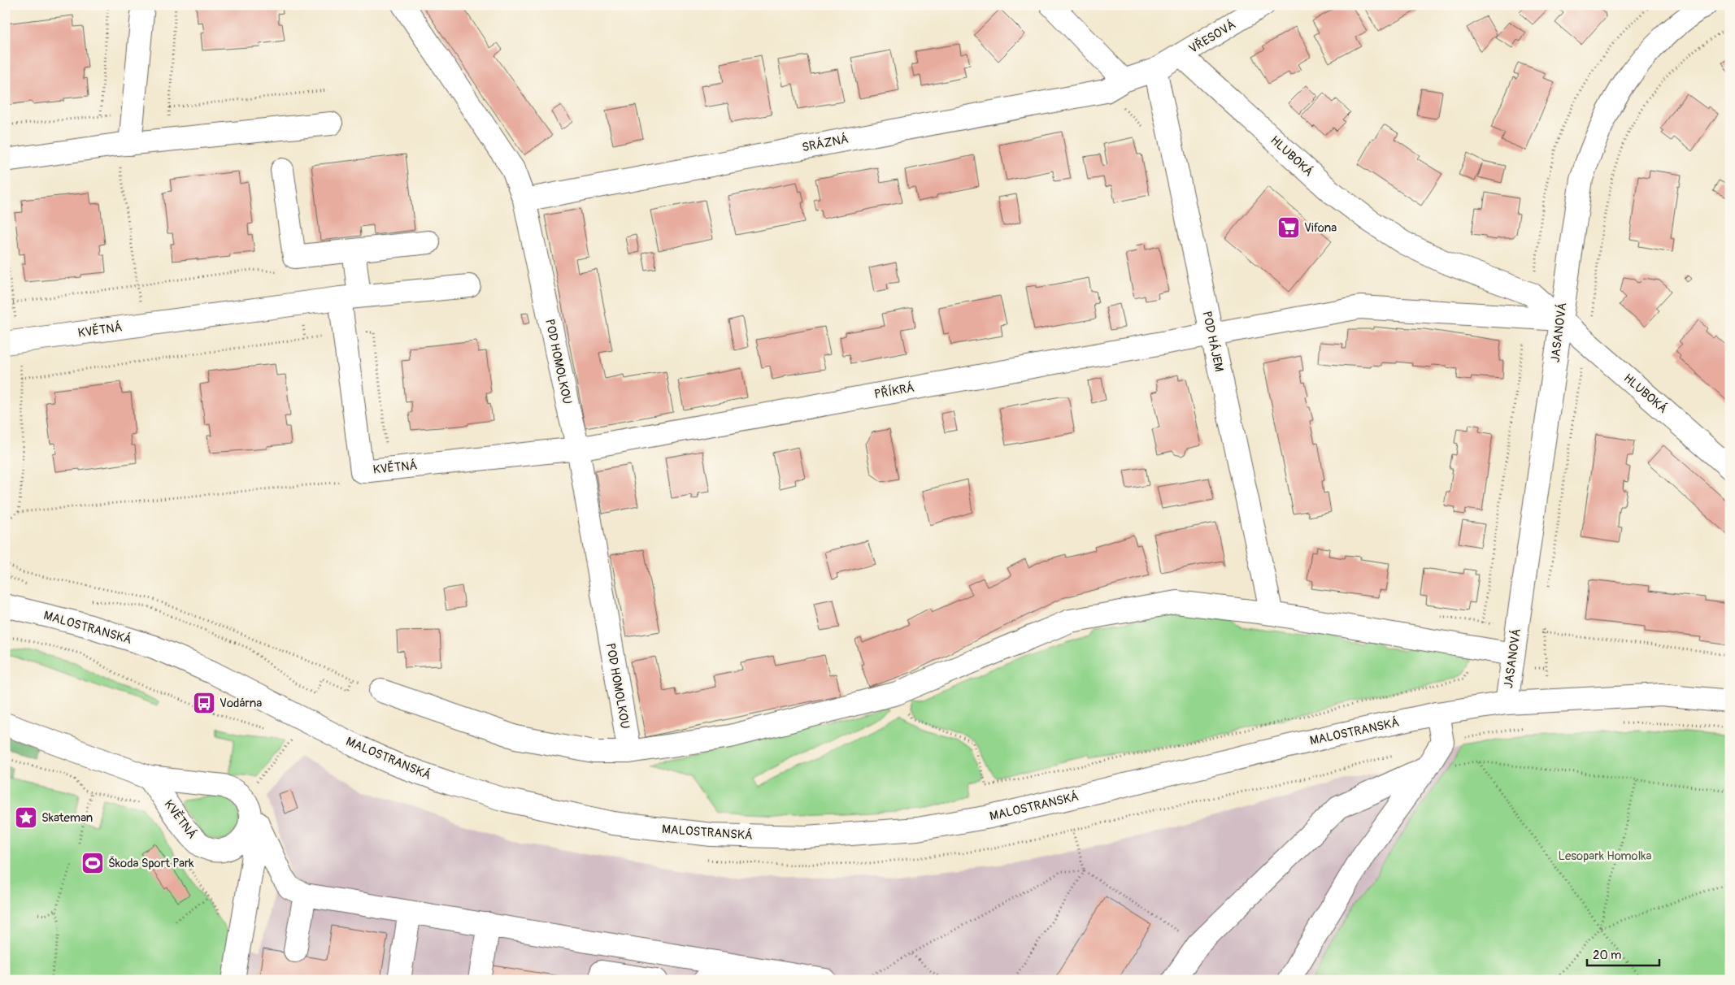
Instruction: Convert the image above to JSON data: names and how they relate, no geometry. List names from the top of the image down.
{
  "streets": {
    "street": [
      "VŘESOVÁ",
      "SRÁZNÁ",
      "HLUBOKÁ",
      "KVĚTNÁ",
      "JASANOVÁ",
      "POD HÁJEM",
      "POD HOMOLKOU",
      "PŘÍKRÁ",
      "MALOSTRANSKÁ"
    ]
  },
  "crossings": [
    ["VŘESOVÁ", "HLUBOKÁ"],
    ["SRÁZNÁ", "POD HOMOLKOU"],
    ["HLUBOKÁ", "JASANOVÁ"],
    ["KVĚTNÁ", "POD HOMOLKOU"],
    ["KVĚTNÁ", "PŘÍKRÁ"],
    ["JASANOVÁ", "MALOSTRANSKÁ"],
    ["POD HÁJEM", "PŘÍKRÁ"],
    ["POD HOMOLKOU", "PŘÍKRÁ"]
  ],
  "parks": ["Lesopark Homolka"],
  "places": {
    "supermarket": ["Vifona"],
    "bus stop": ["Vodárna"],
    "place": ["Skateman"],
    "sports": ["Škoda Sport Park"]
  },
  "scale_bar": "20 m"
}
